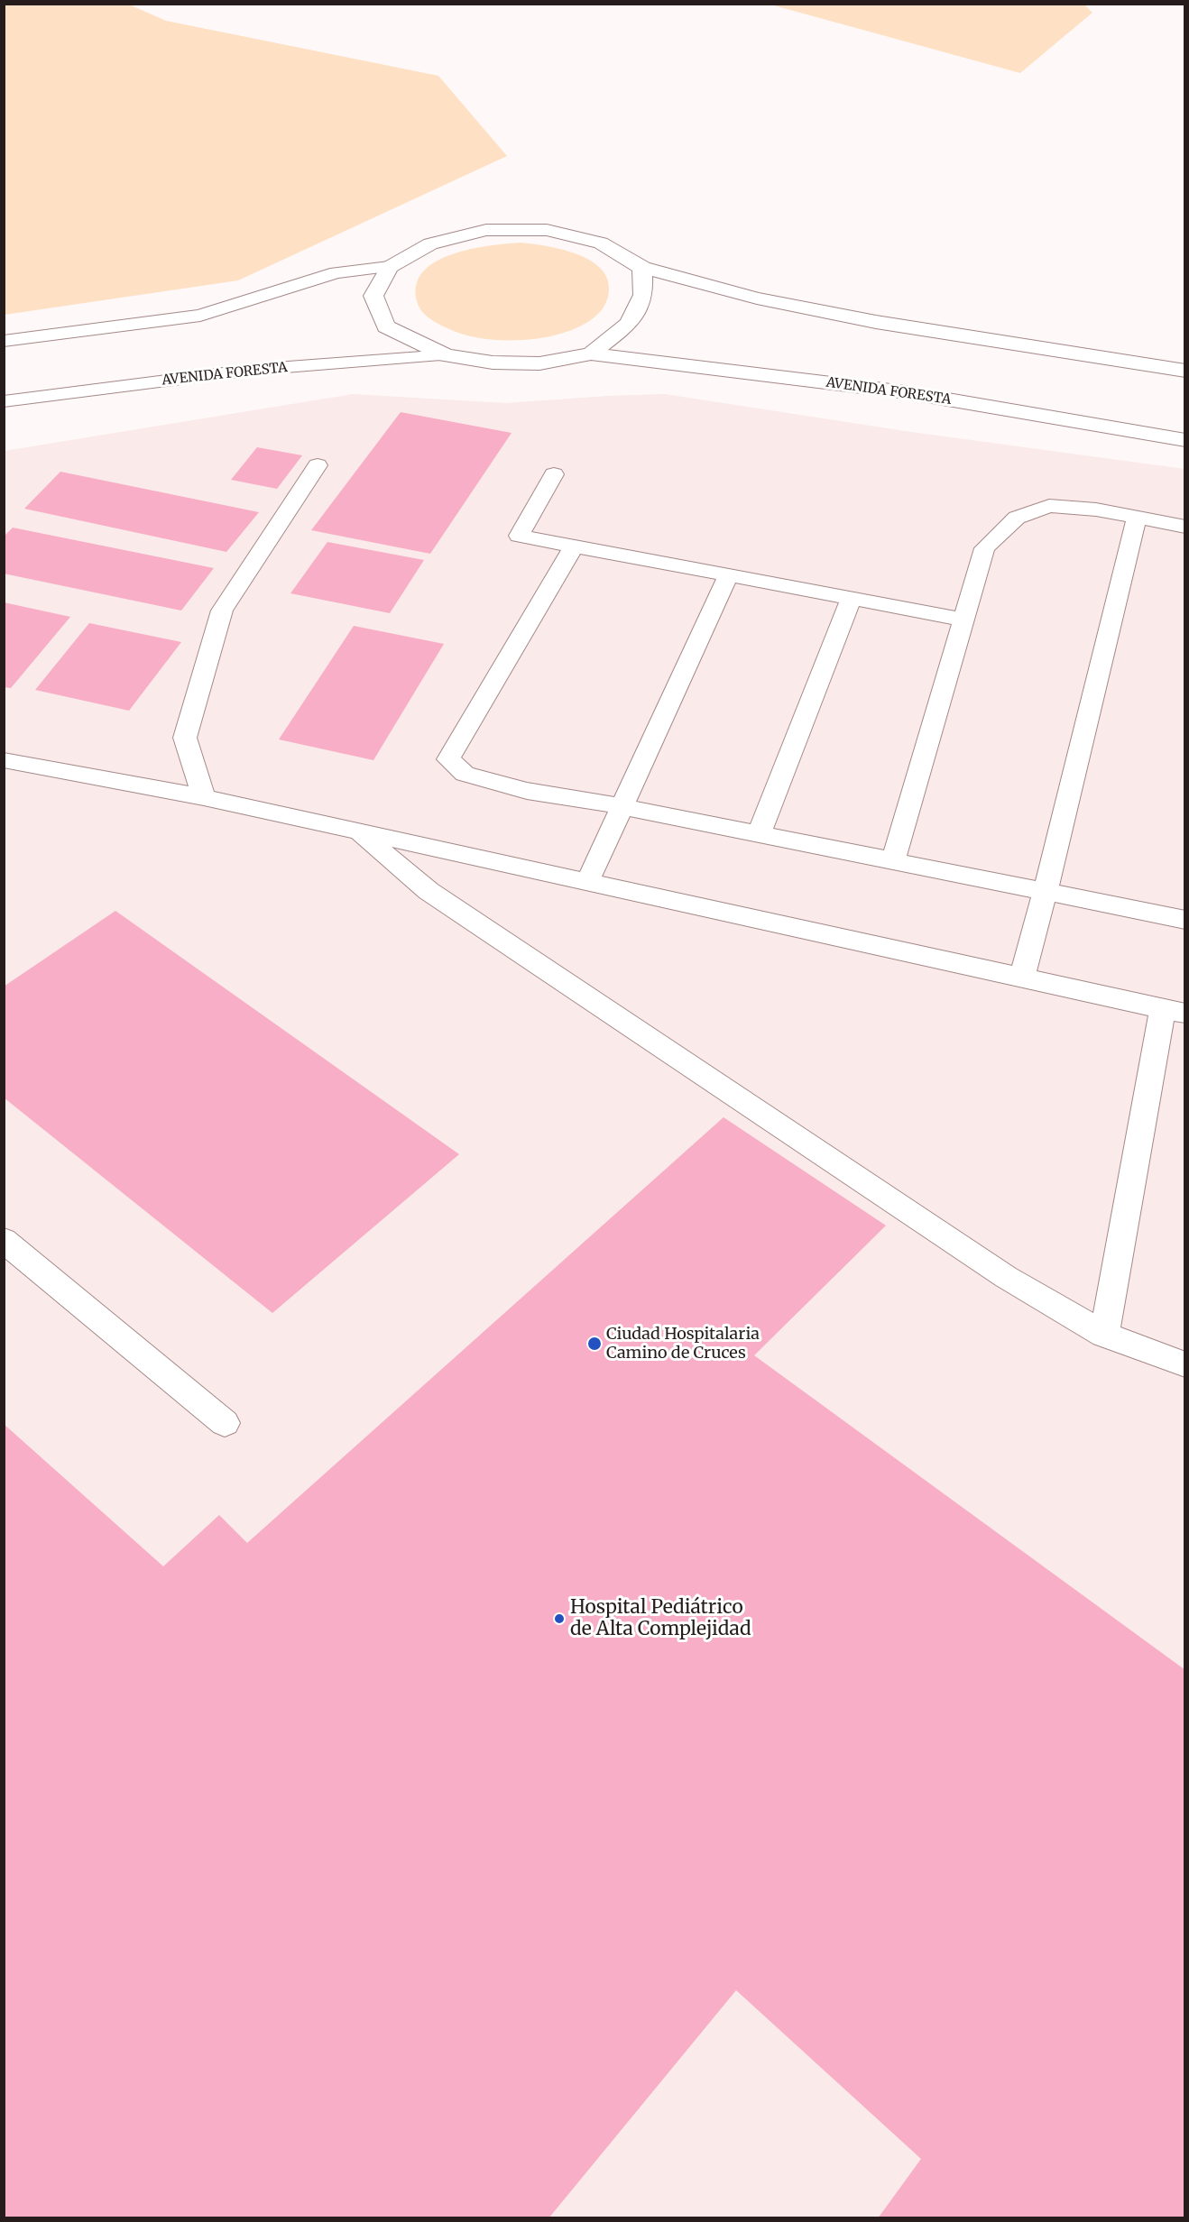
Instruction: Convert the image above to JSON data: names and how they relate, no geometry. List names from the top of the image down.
{
  "streets": {
    "street": ["AVENIDA FORESTA"]
  },
  "places": ["Ciudad Hospitalaria Camino de Cruces", "Hospital Pediátrico de Alta Complejidad"]
}
